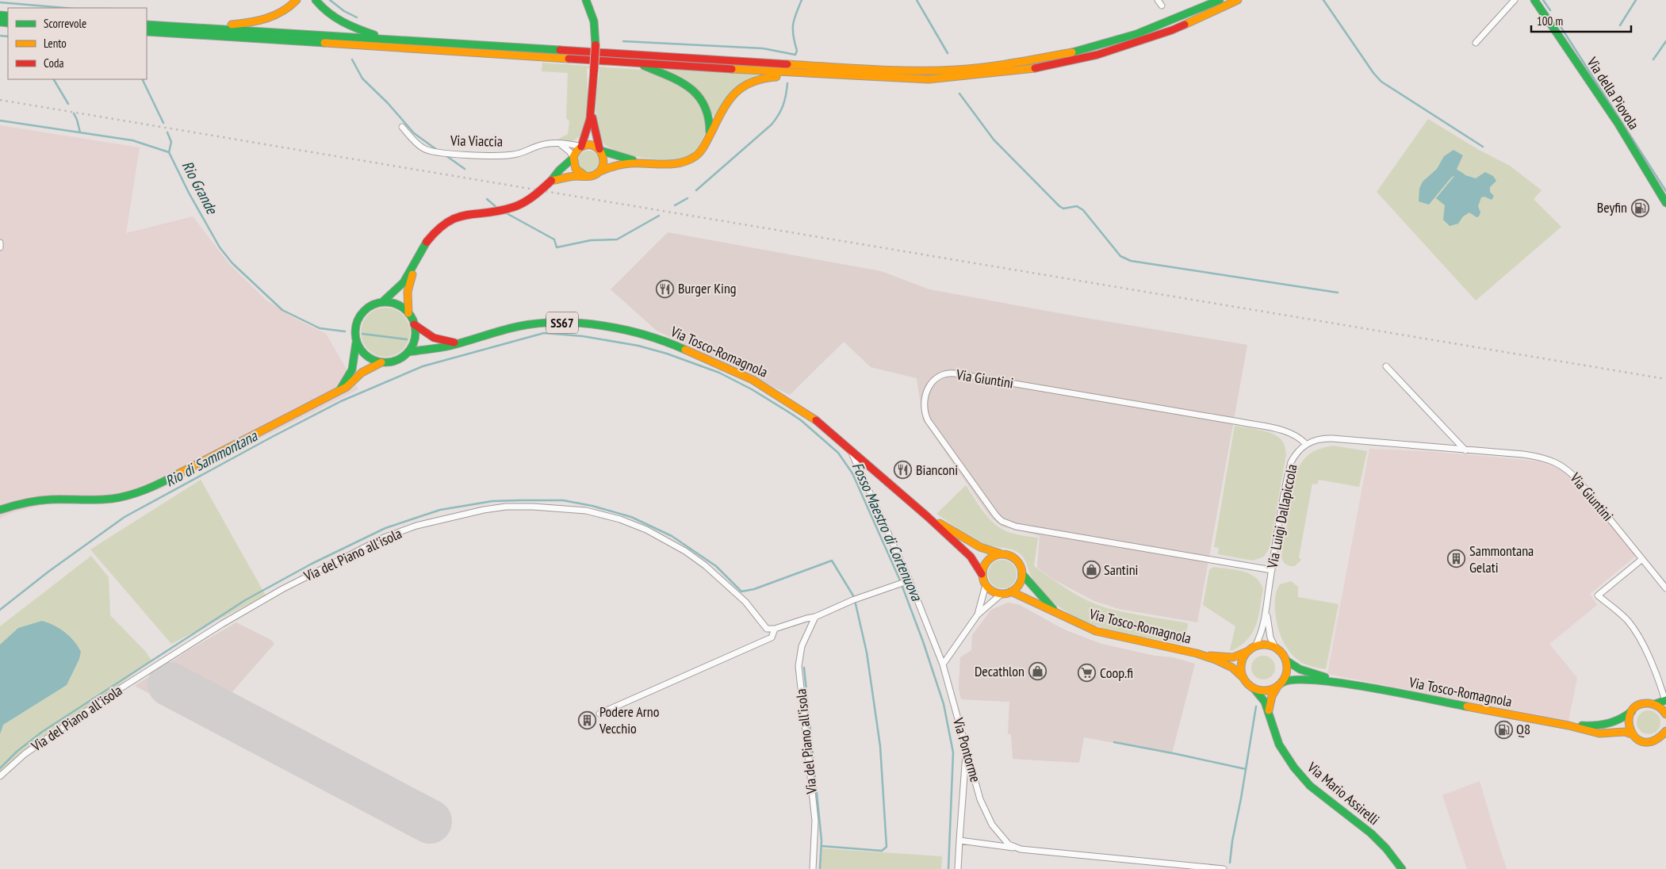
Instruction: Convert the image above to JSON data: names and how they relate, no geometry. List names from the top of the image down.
{
  "streets": {
    "main road": [
      "Via della Piovola",
      "SS67",
      "Via Tosco-Romagnola",
      "Via Mario Assirelli"
    ],
    "street": [
      "Via Viaccia",
      "Via Giuntini",
      "Via Luigi Dallapiccola",
      "Via del Piano all'isola",
      "Via Pontorme"
    ]
  },
  "crossings": [
    ["SS67", "Via Tosco-Romagnola"],
    ["Via Tosco-Romagnola", "Via Luigi Dallapiccola"],
    ["Via Tosco-Romagnola", "Via Pontorme"],
    ["Via Giuntini", "Via Luigi Dallapiccola"]
  ],
  "water": ["Rio Grande", "Rio di Sammontana", "Fosso Maestro di Cortenuova"],
  "places": {
    "fuel station": ["Beyfin", "Q8"],
    "restaurant": ["Burger King", "Bianconi"],
    "building": ["Sammontana Gelati", "Podere Arno Vecchio"],
    "shop": ["Santini", "Decathlon"],
    "supermarket": ["Coop.fi"]
  },
  "legend": ["Scorrevole", "Lento", "Coda"],
  "scale_bar": "100 m"
}
